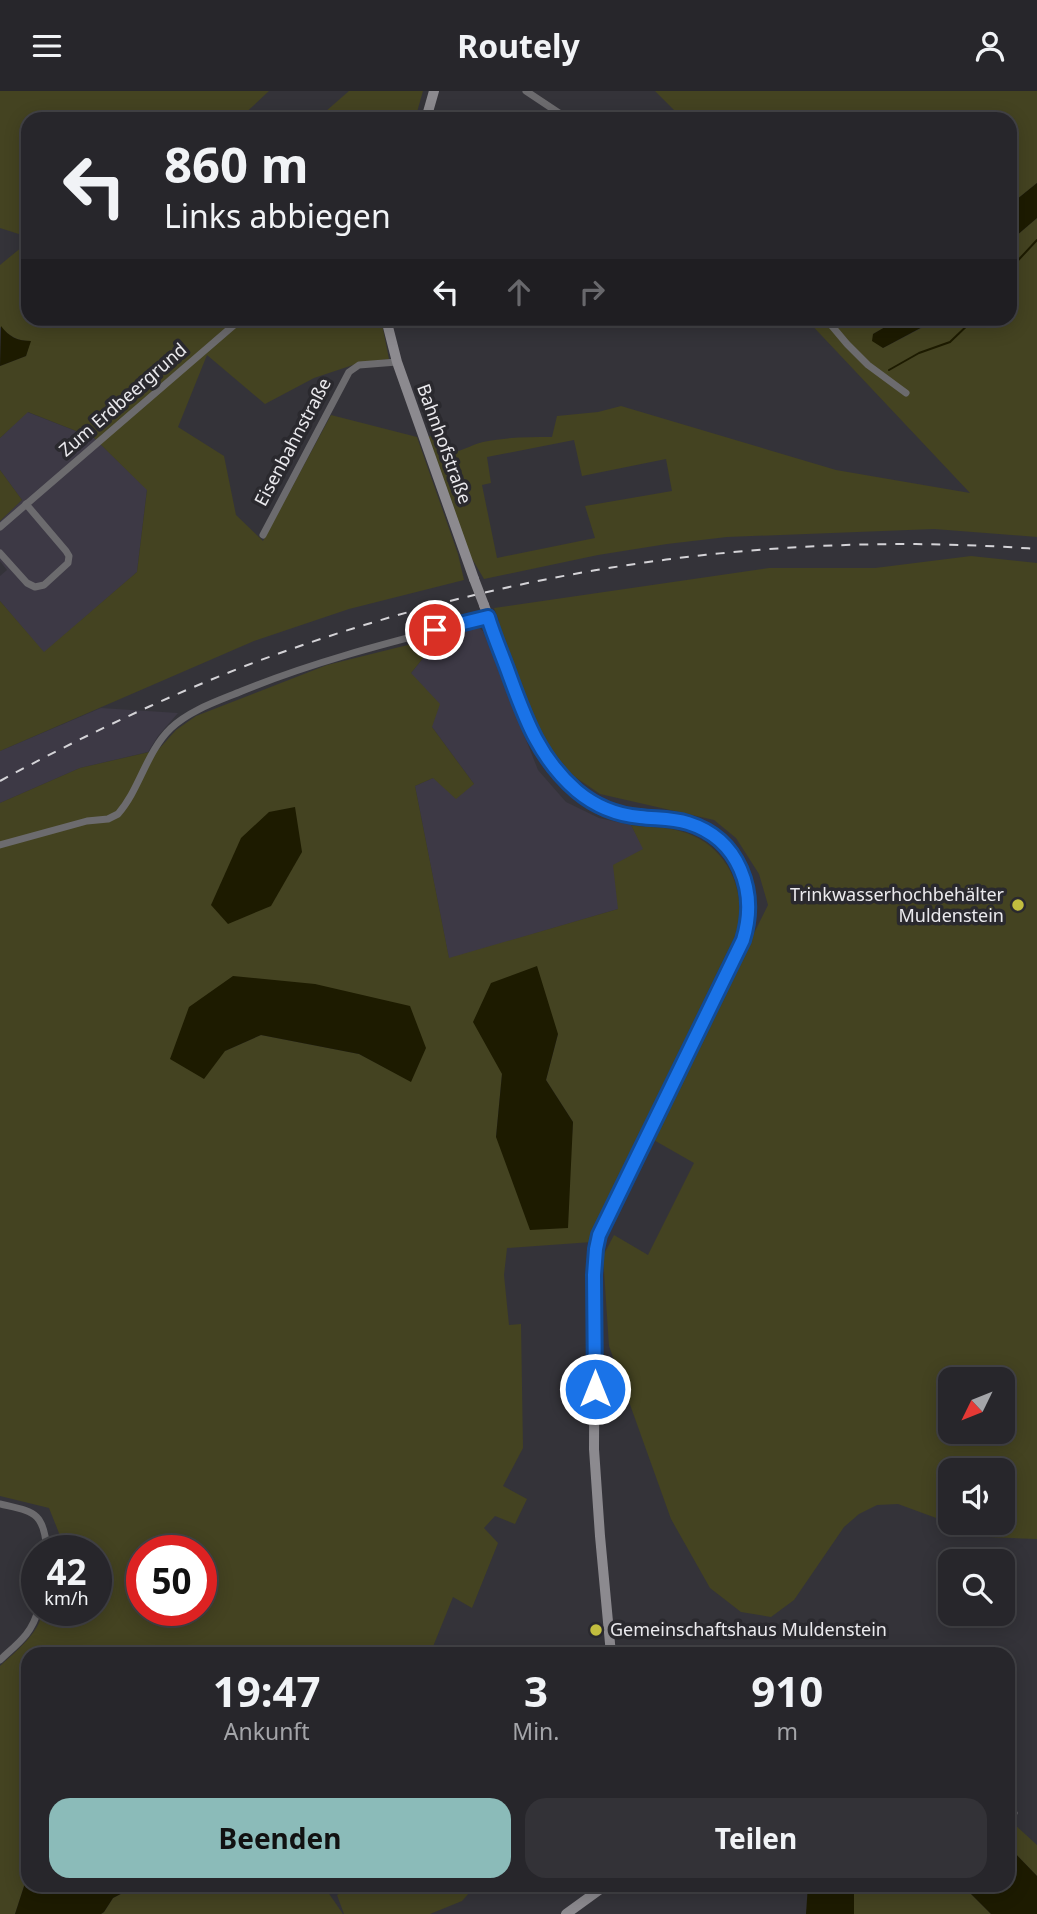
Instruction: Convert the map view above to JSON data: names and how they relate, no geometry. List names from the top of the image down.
{
  "streets": {
    "main road": ["Bahnhofstraße"],
    "street": ["Zum Erdbeergrund", "Eisenbahnstraße"]
  },
  "crossings": [
    ["Eisenbahnstraße", "Bahnhofstraße"]
  ],
  "places": ["Trinkwasserhochbehälter Muldenstein", "Gemeinschaftshaus Muldenstein"],
  "north": "bottom left",
  "page": {
    "header": "Routely",
    "turn": ["860 m", "Links abbiegen"],
    "speed": "42 km/h",
    "limit": "50",
    "eta": [
      "19:47",
      "Ankunft",
      "3",
      "Min.",
      "910",
      "m"
    ],
    "buttons": ["Beenden", "Teilen"]
  }
}
